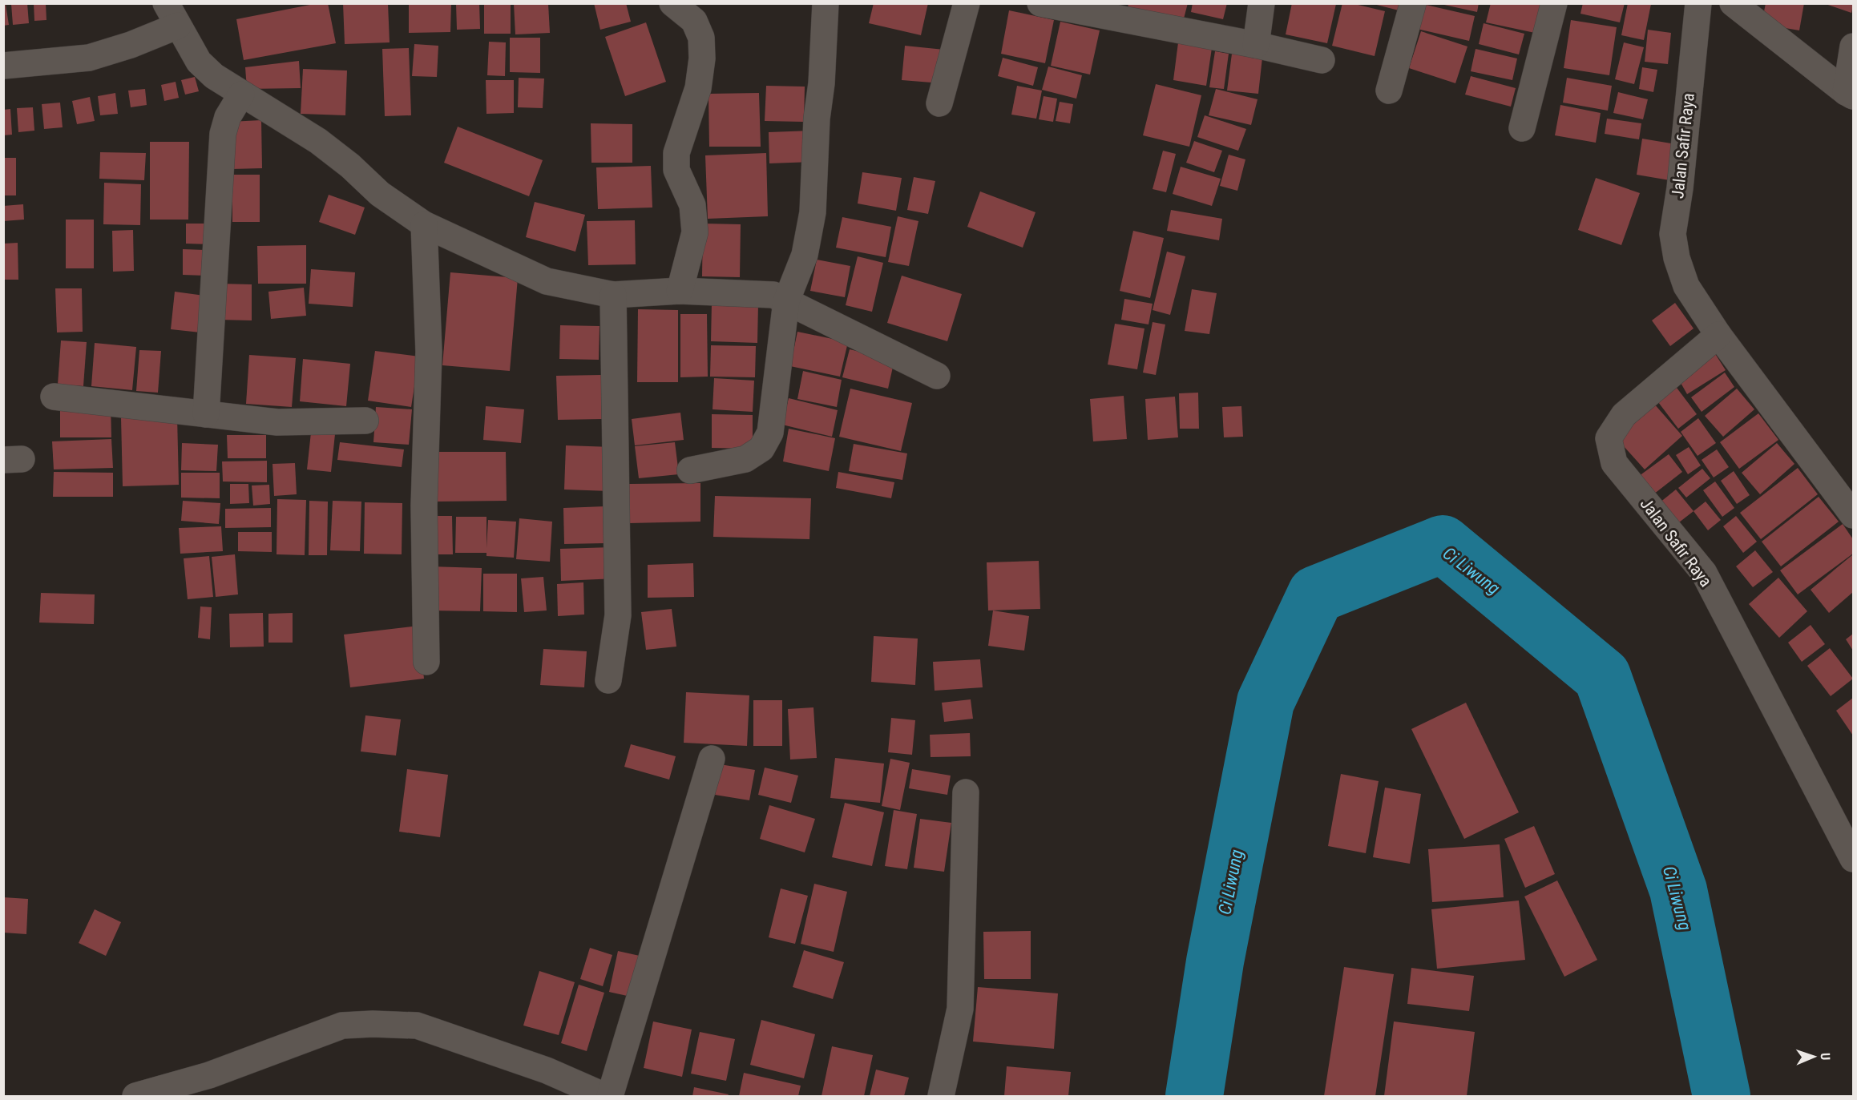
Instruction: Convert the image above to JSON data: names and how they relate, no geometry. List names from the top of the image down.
{
  "streets": {
    "street": ["Jalan Safir Raya"]
  },
  "water": ["Ci Liwung"],
  "north": "right"
}
